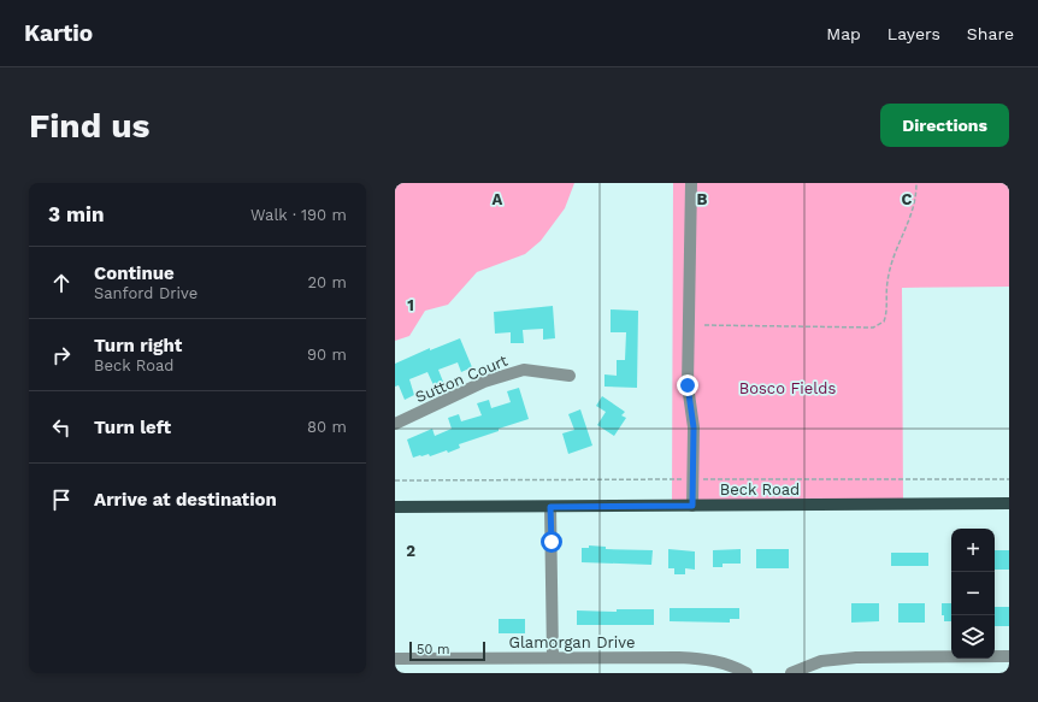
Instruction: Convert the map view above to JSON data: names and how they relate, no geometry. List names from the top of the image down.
{
  "streets": {
    "main road": ["Beck Road"],
    "street": ["Sutton Court", "Glamorgan Drive"]
  },
  "parks": ["Bosco Fields"],
  "scale_bar": "50 m",
  "page": {
    "header": "Kartio",
    "nav": ["Map", "Layers", "Share"],
    "buttons": "Directions",
    "title": "Find us",
    "heading": ["3 min", "Walk · 190 m"],
    "list": [
      ["Continue", "Sanford Drive", "20 m"],
      ["Turn right", "Beck Road", "90 m"],
      ["Turn left", "80 m"],
      "Arrive at destination"
    ],
    "map_buttons": ["+", "−"],
    "scale": "50 m"
  },
  "grid": {
    "columns": ["A", "B", "C"],
    "rows": ["1", "2"]
  }
}
